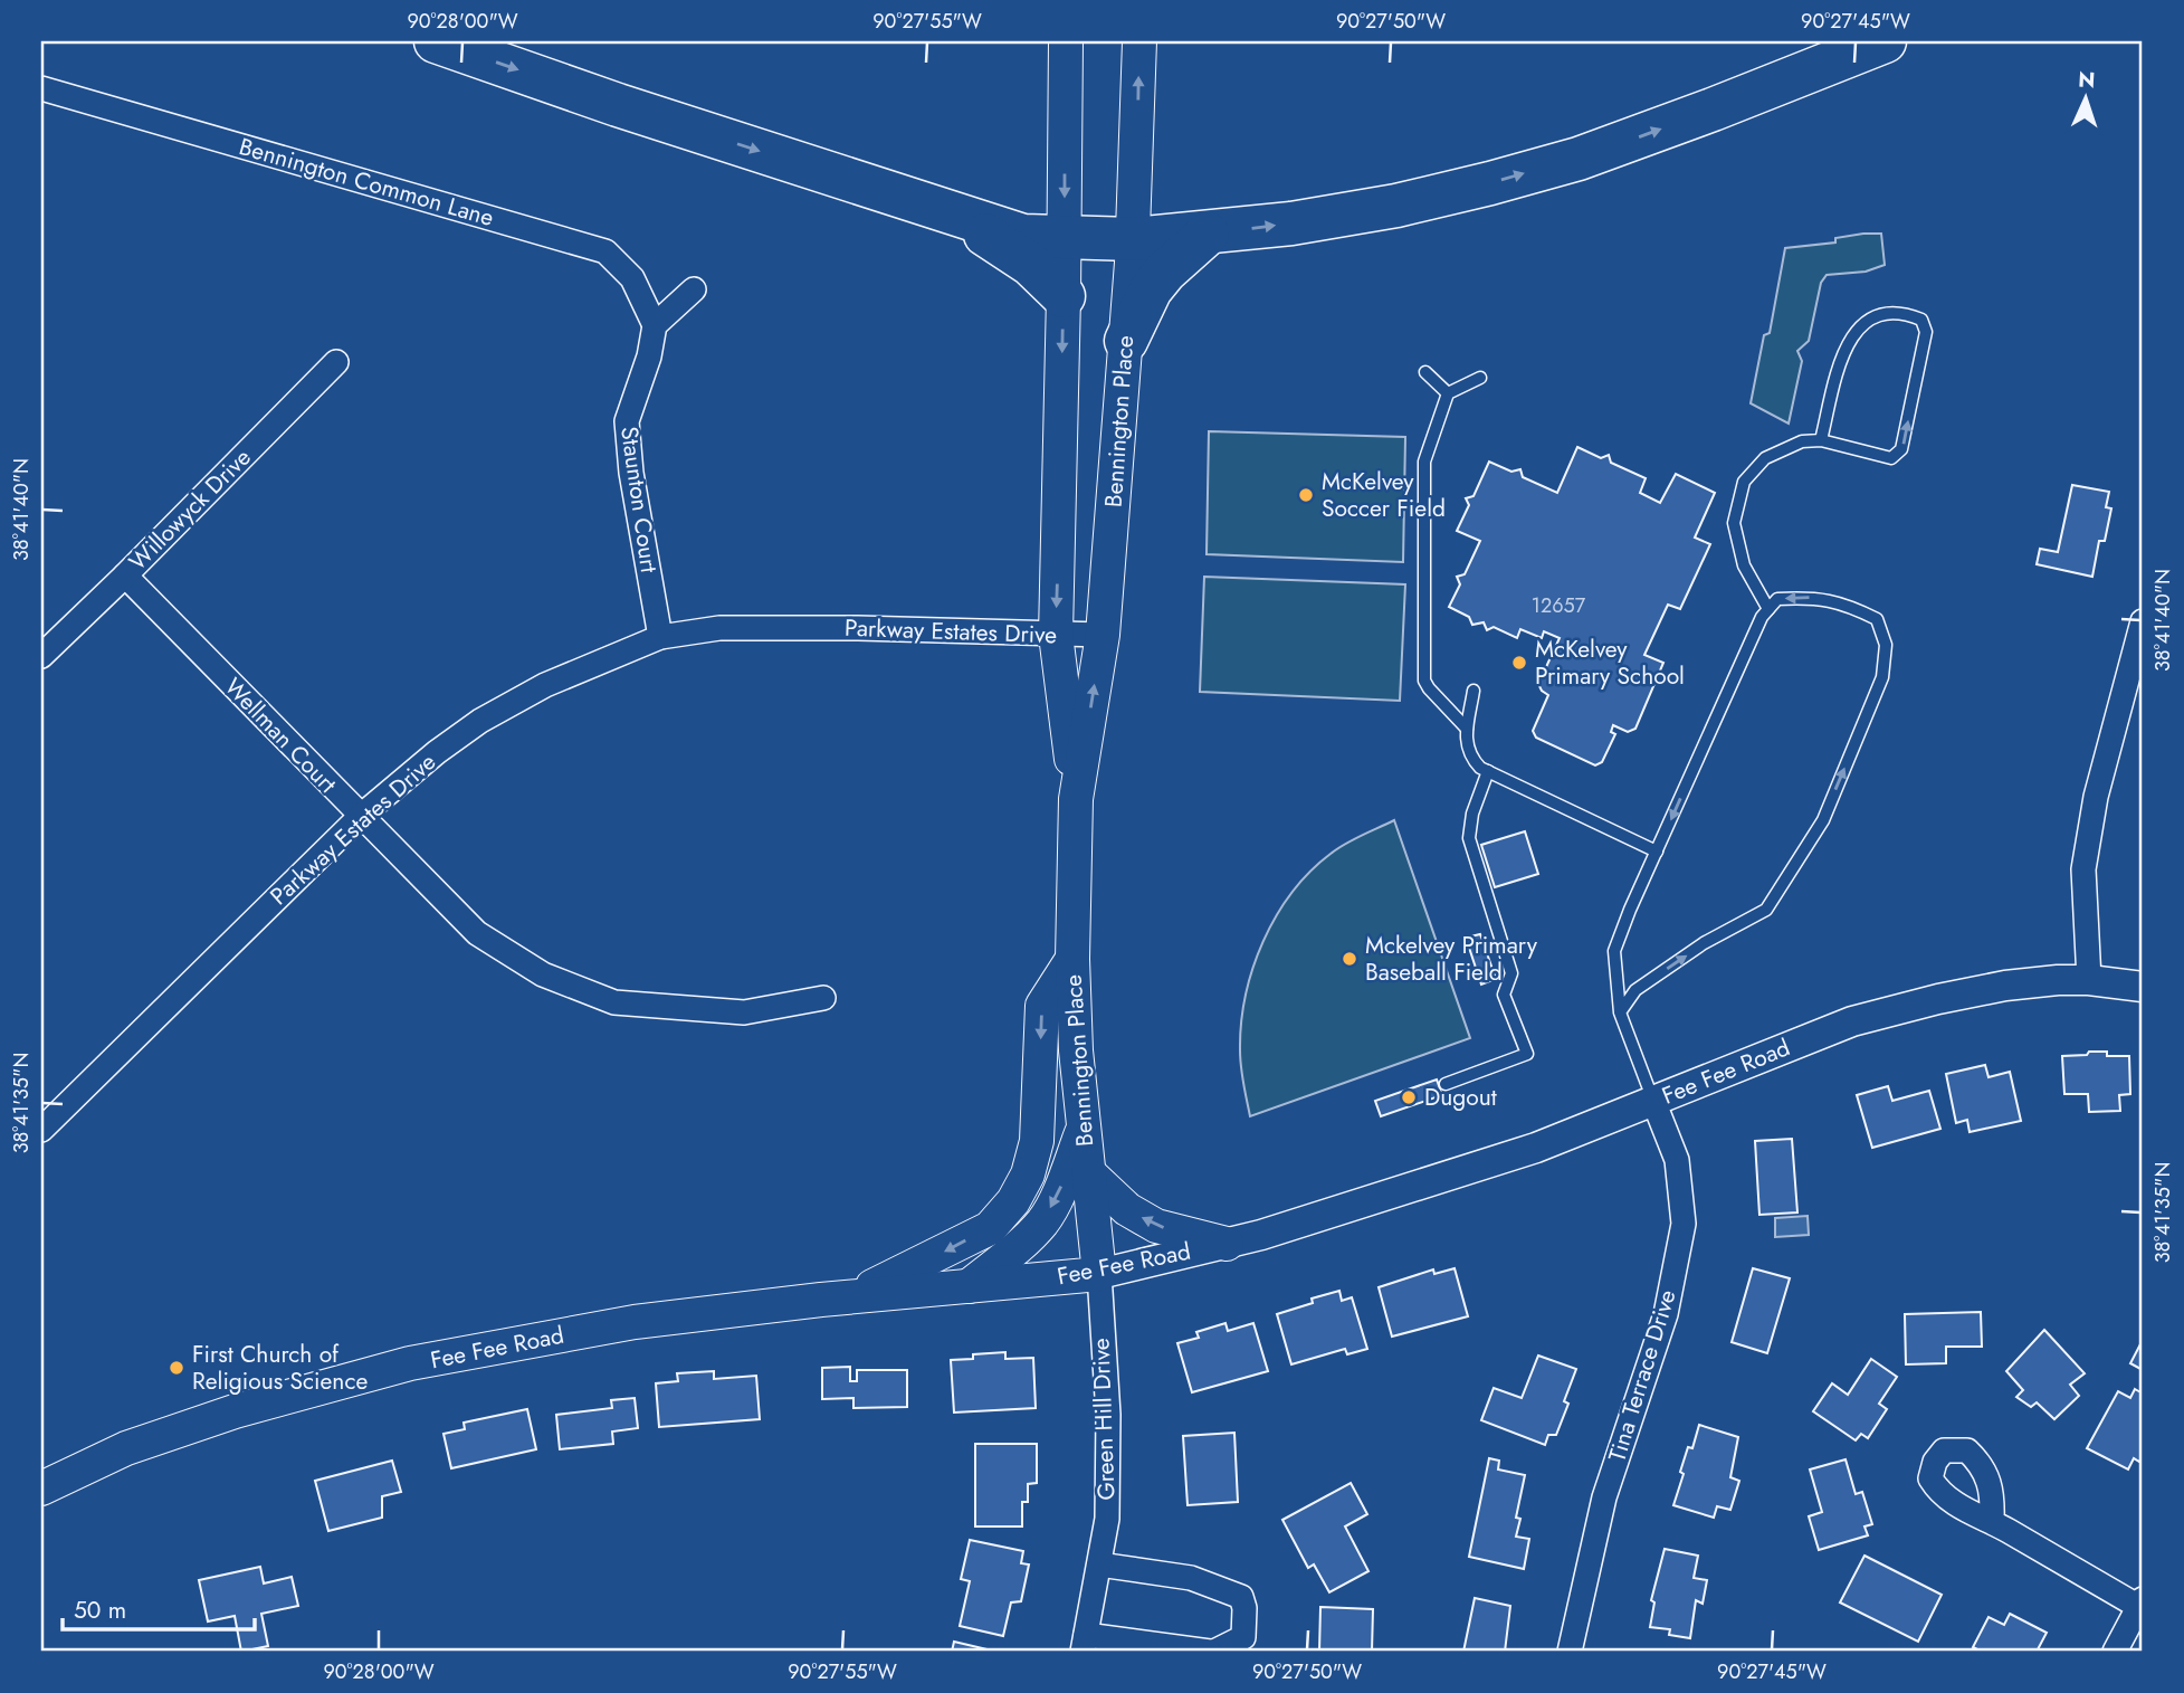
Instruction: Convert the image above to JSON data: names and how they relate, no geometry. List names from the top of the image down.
{
  "streets": {
    "main road": ["Bennington Place", "Fee Fee Road"],
    "street": [
      "Bennington Common Lane",
      "Staunton Court",
      "Willowyck Drive",
      "Parkway Estates Drive",
      "Wellman Court",
      "Tina Terrace Drive",
      "Green Hill Drive"
    ]
  },
  "crossings": [
    ["Bennington Common Lane", "Staunton Court"],
    ["Bennington Place", "Parkway Estates Drive"],
    ["Bennington Place", "Fee Fee Road"],
    ["Bennington Place", "Green Hill Drive"],
    ["Staunton Court", "Parkway Estates Drive"],
    ["Willowyck Drive", "Wellman Court"],
    ["Parkway Estates Drive", "Wellman Court"],
    ["Fee Fee Road", "Tina Terrace Drive"],
    ["Fee Fee Road", "Green Hill Drive"]
  ],
  "places": [
    "McKelvey Soccer Field",
    "McKelvey Primary School",
    "Mckelvey Primary Baseball Field",
    "Dugout",
    "First Church of Religious Science"
  ],
  "house_numbers": ["12657"],
  "scale_bar": "50 m",
  "north": "top",
  "coordinates": [
    "90°28'00\"W",
    "90°27'55\"W",
    "90°27'50\"W",
    "90°27'45\"W",
    "38°41'40\"N",
    "38°41'35\"N"
  ]
}
